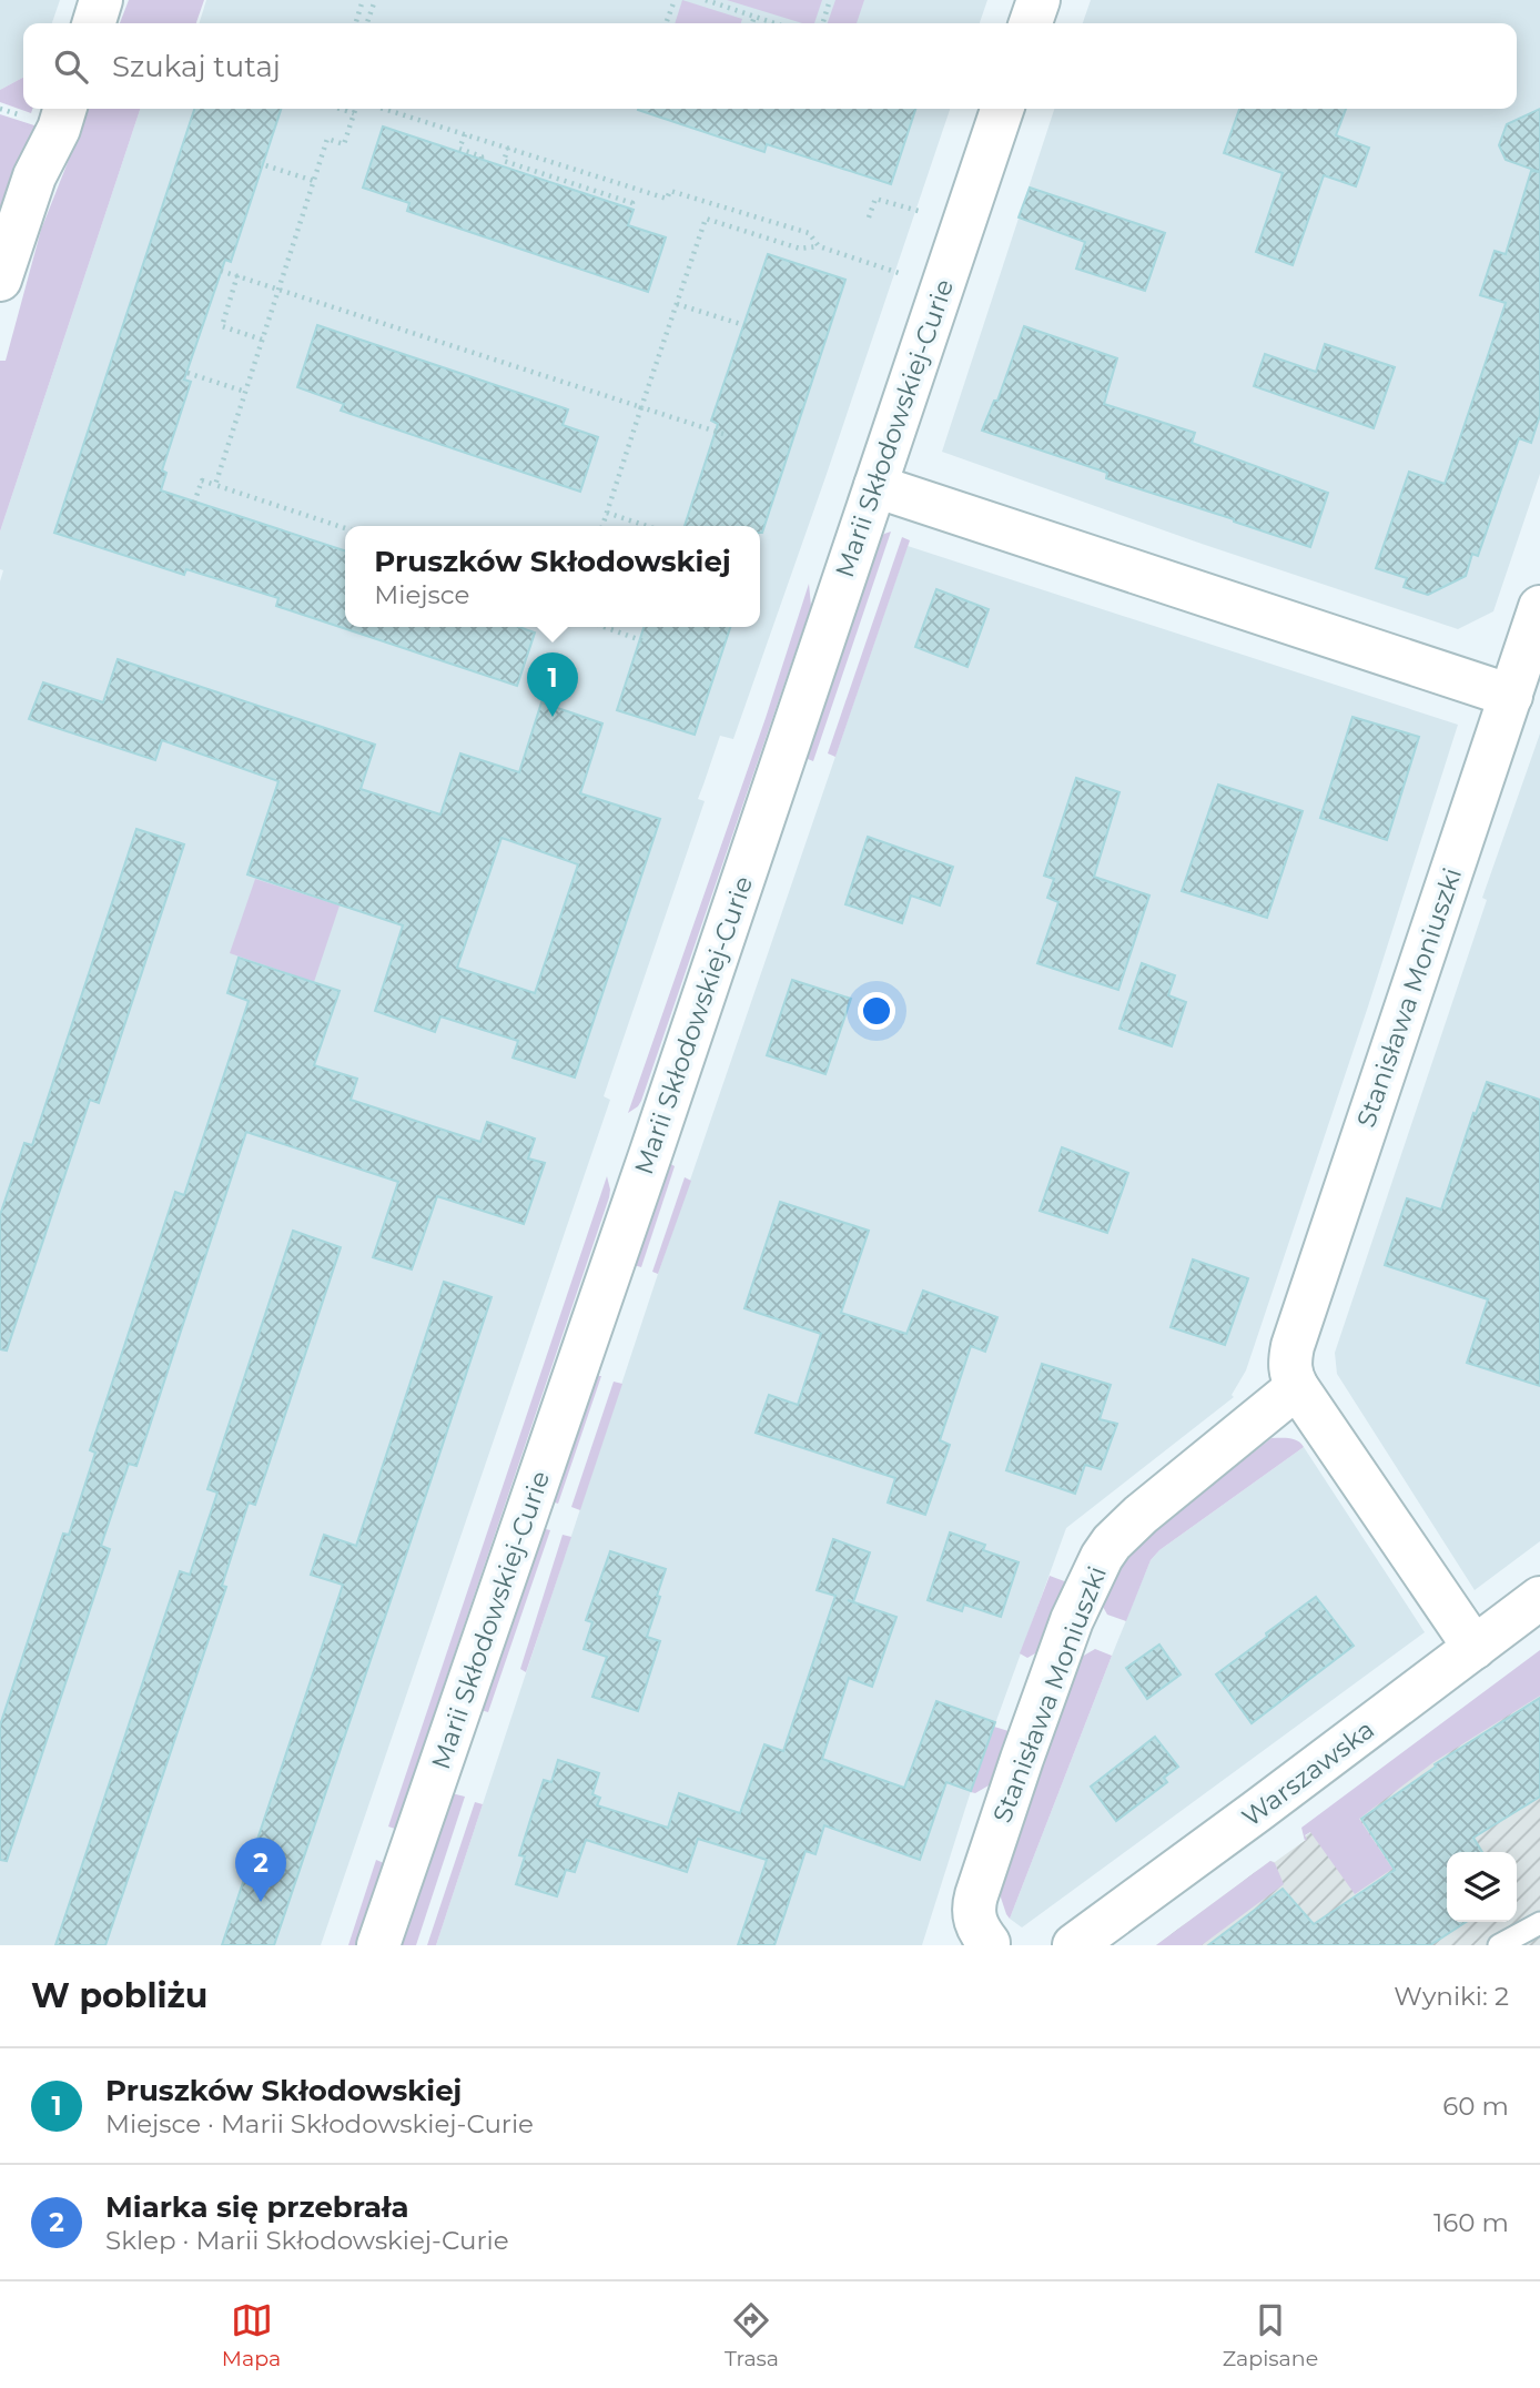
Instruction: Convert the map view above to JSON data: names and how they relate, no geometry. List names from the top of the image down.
{
  "streets": {
    "street": ["Marii Skłodowskiej-Curie", "Stanisława Moniuszki", "Warszawska"]
  },
  "crossings": [
    ["Stanisława Moniuszki", "Warszawska"]
  ],
  "page": {
    "search": "Szukaj tutaj",
    "popup": ["Pruszków Skłodowskiej", "Miejsce"],
    "pins": ["1", "2"],
    "heading": ["W pobliżu", "Wyniki: 2"],
    "list": [
      {
        "mark": "1",
        "name": "Pruszków Skłodowskiej",
        "note": "Miejsce · Marii Skłodowskiej-Curie",
        "value": "60 m"
      },
      {
        "mark": "2",
        "name": "Miarka się przebrała",
        "note": "Sklep · Marii Skłodowskiej-Curie",
        "value": "160 m"
      }
    ],
    "nav": ["Mapa", "Trasa", "Zapisane"]
  }
}
